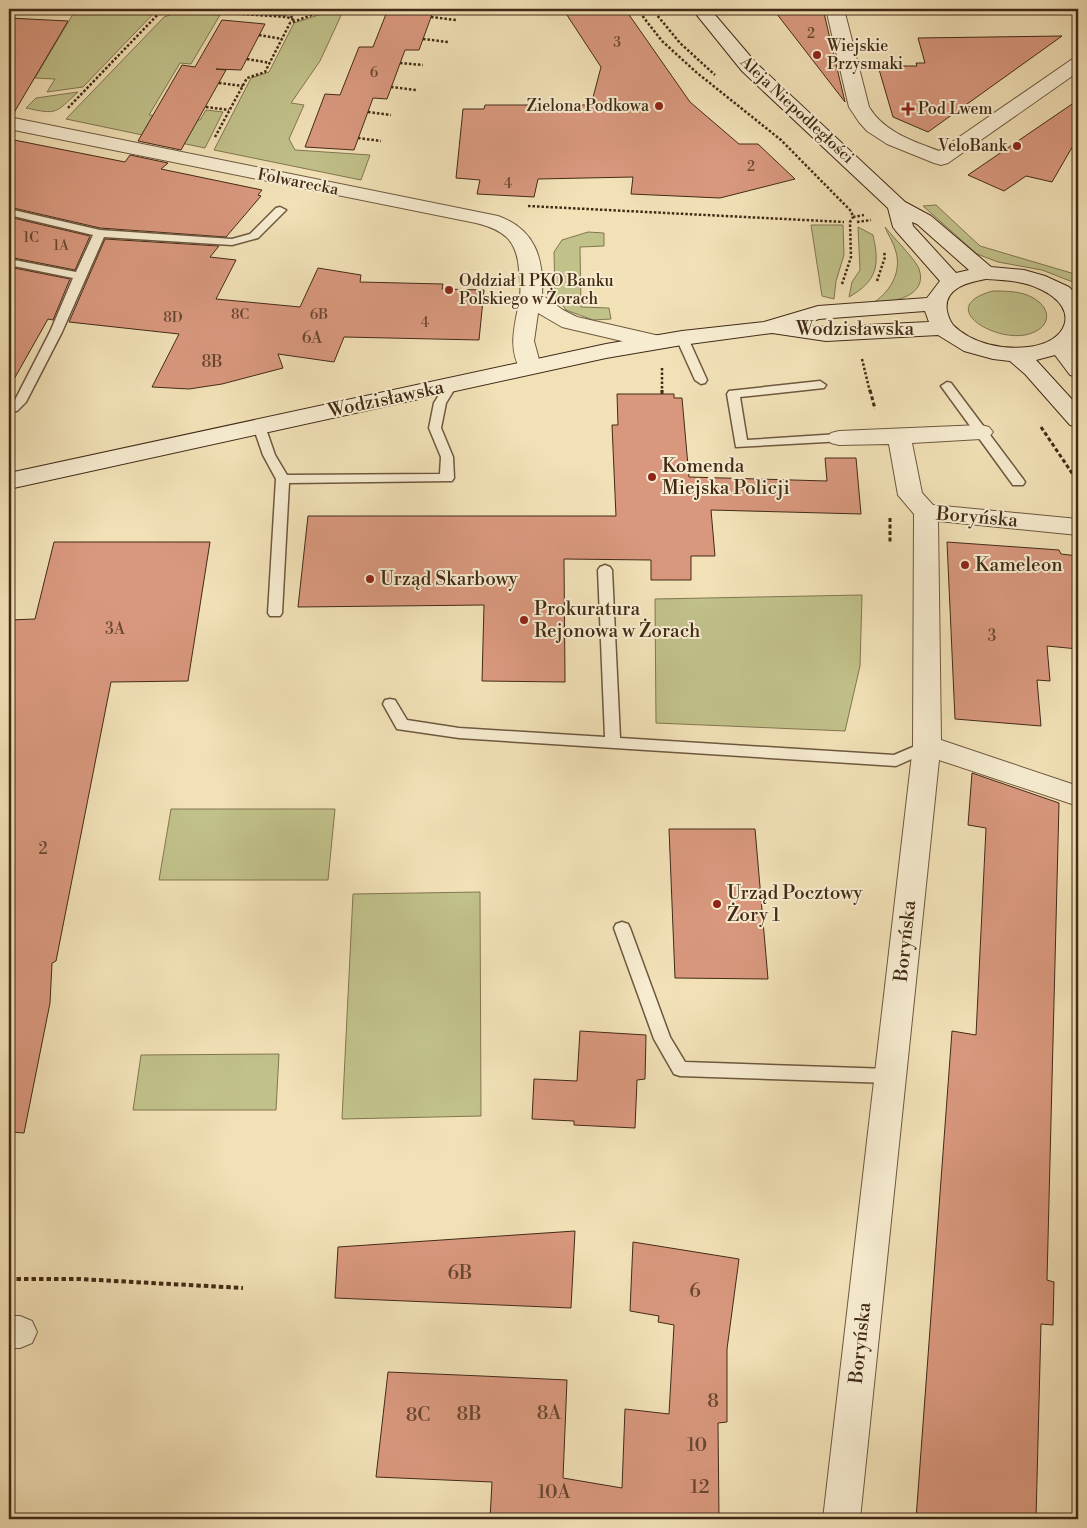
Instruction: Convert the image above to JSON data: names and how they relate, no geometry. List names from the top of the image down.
{
  "streets": {
    "street": [
      "Aleja Niepodległości",
      "Folwarecka",
      "Wodzisławska",
      "Boryńska"
    ]
  },
  "crossings": [
    ["Aleja Niepodległości", "Wodzisławska"],
    ["Folwarecka", "Wodzisławska"]
  ],
  "places": {
    "other": [
      "Wiejskie Przysmaki",
      "Zielona Podkowa",
      "VeloBank",
      "Oddział 1 PKO Banku Polskiego w Żorach",
      "Komenda Miejska Policji",
      "Kameleon",
      "Urząd Skarbowy",
      "Prokuratura Rejonowa w Żorach",
      "Urząd Pocztowy Żory 1"
    ],
    "health": ["Pod Lwem"]
  },
  "house_numbers": [
    "2",
    "3",
    "6",
    "2",
    "4",
    "1C",
    "1A",
    "8C",
    "6B",
    "8D",
    "4",
    "6A",
    "8B",
    "3A",
    "3",
    "2",
    "6B",
    "6",
    "8",
    "8A",
    "8B",
    "8C",
    "10",
    "12",
    "10A"
  ]
}
